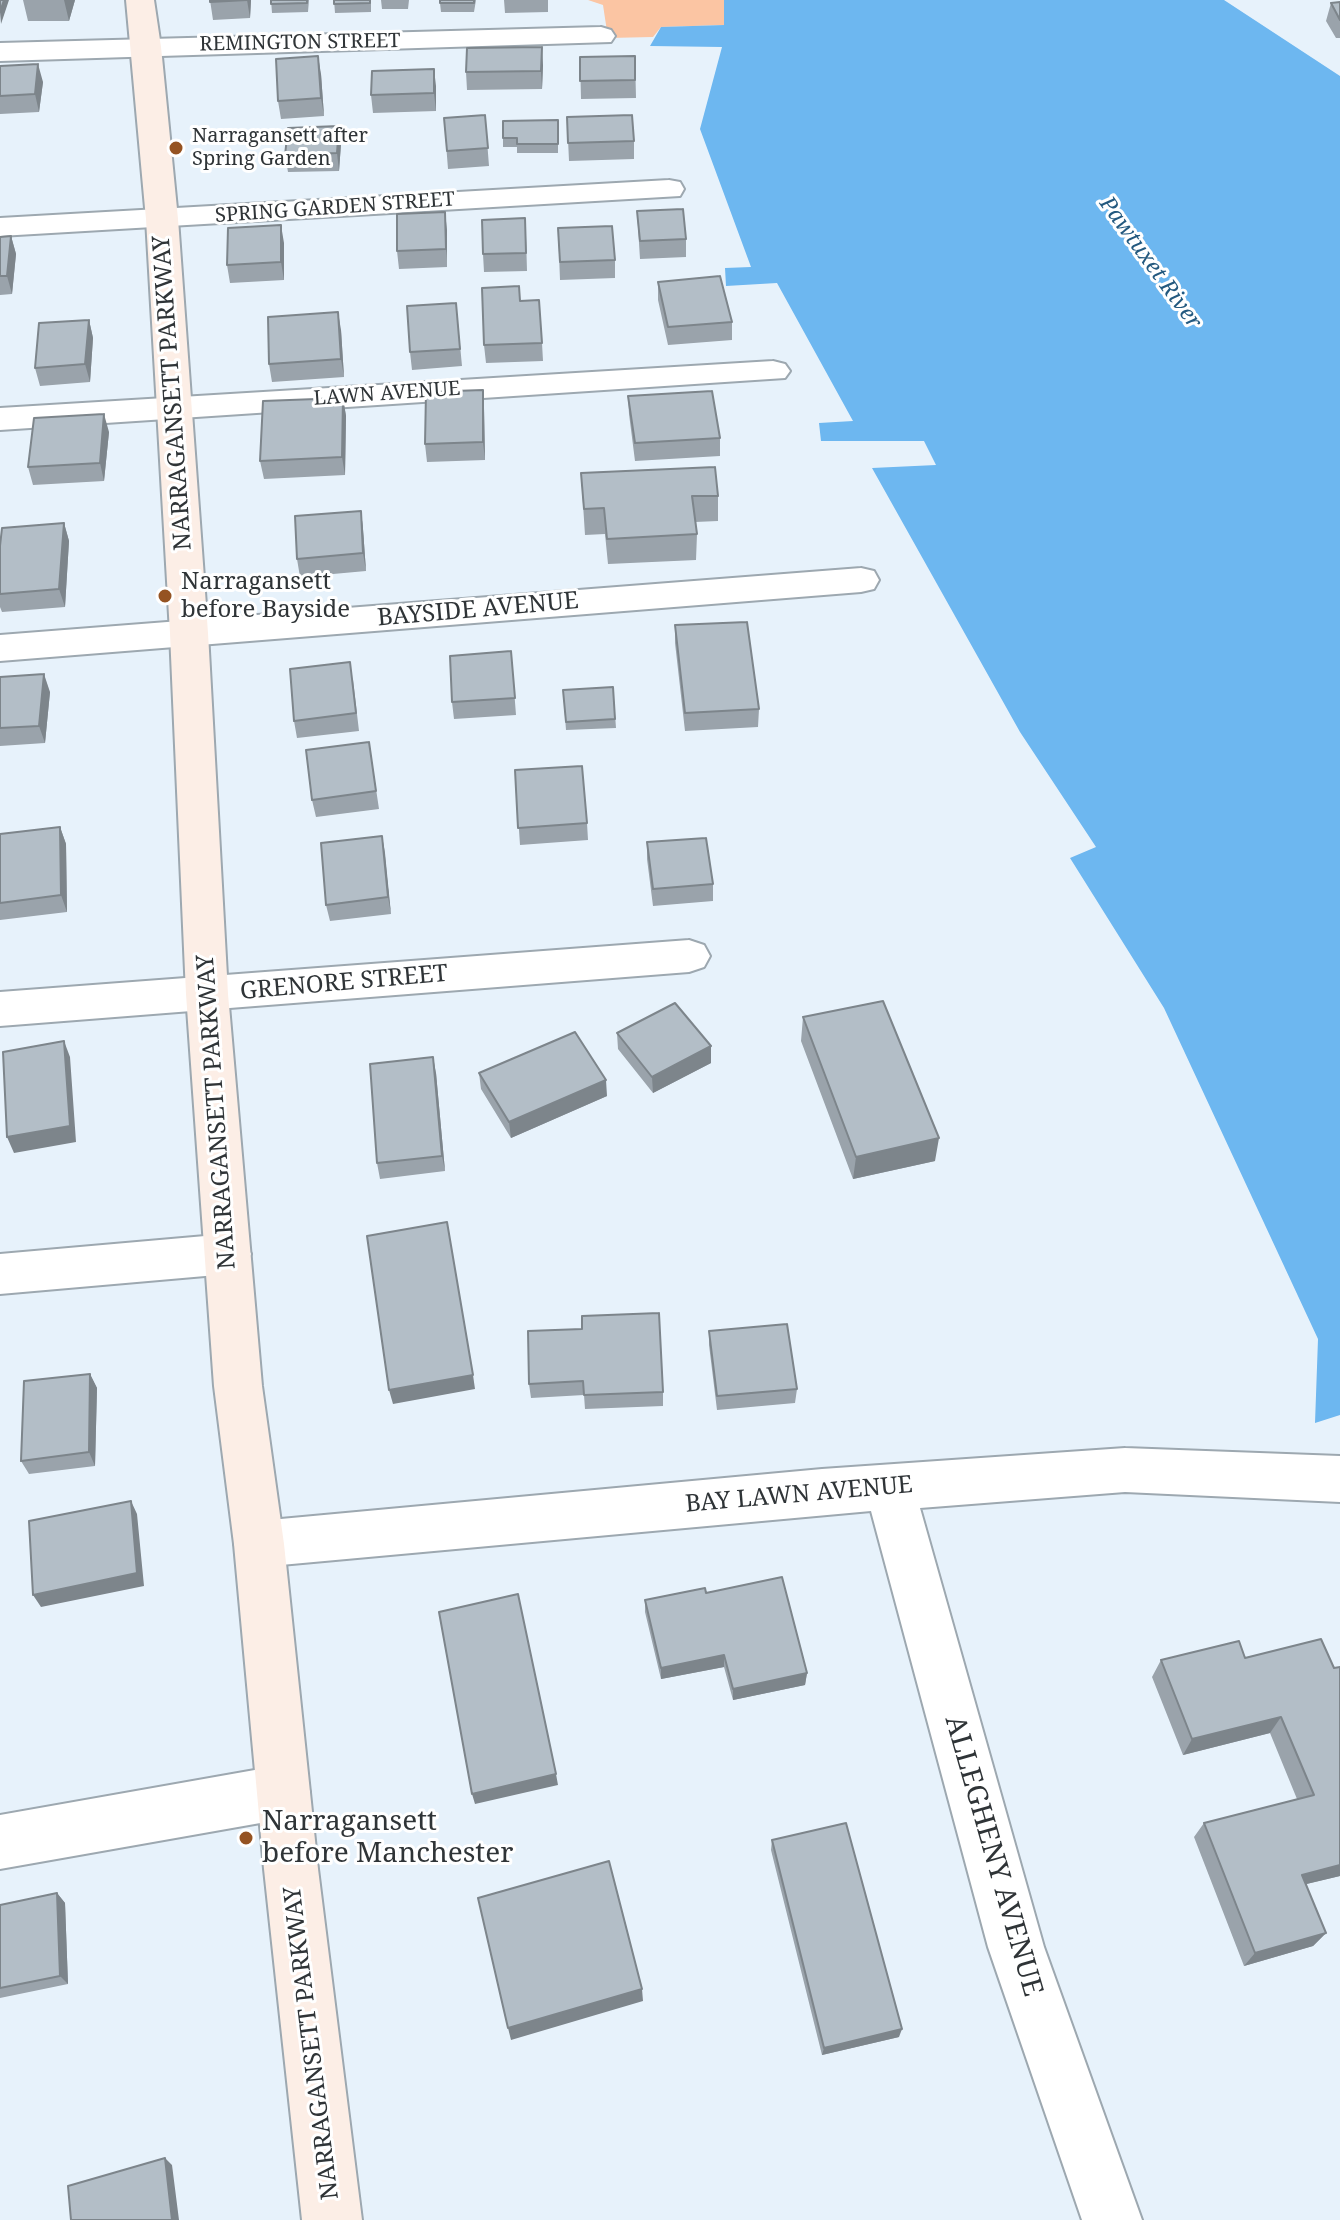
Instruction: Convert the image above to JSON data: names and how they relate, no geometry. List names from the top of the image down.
{
  "streets": {
    "street": [
      "REMINGTON STREET",
      "SPRING GARDEN STREET",
      "NARRAGANSETT PARKWAY",
      "LAWN AVENUE",
      "BAYSIDE AVENUE",
      "GRENORE STREET",
      "BAY LAWN AVENUE",
      "ALLEGHENY AVENUE"
    ]
  },
  "crossings": [
    ["REMINGTON STREET", "NARRAGANSETT PARKWAY"],
    ["SPRING GARDEN STREET", "NARRAGANSETT PARKWAY"],
    ["NARRAGANSETT PARKWAY", "LAWN AVENUE"],
    ["NARRAGANSETT PARKWAY", "BAYSIDE AVENUE"],
    ["NARRAGANSETT PARKWAY", "GRENORE STREET"],
    ["NARRAGANSETT PARKWAY", "BAY LAWN AVENUE"],
    ["BAY LAWN AVENUE", "ALLEGHENY AVENUE"]
  ],
  "water": ["Pawtuxet River"],
  "places": ["Narragansett after Spring Garden", "Narragansett before Bayside", "Narragansett before Manchester"]
}
